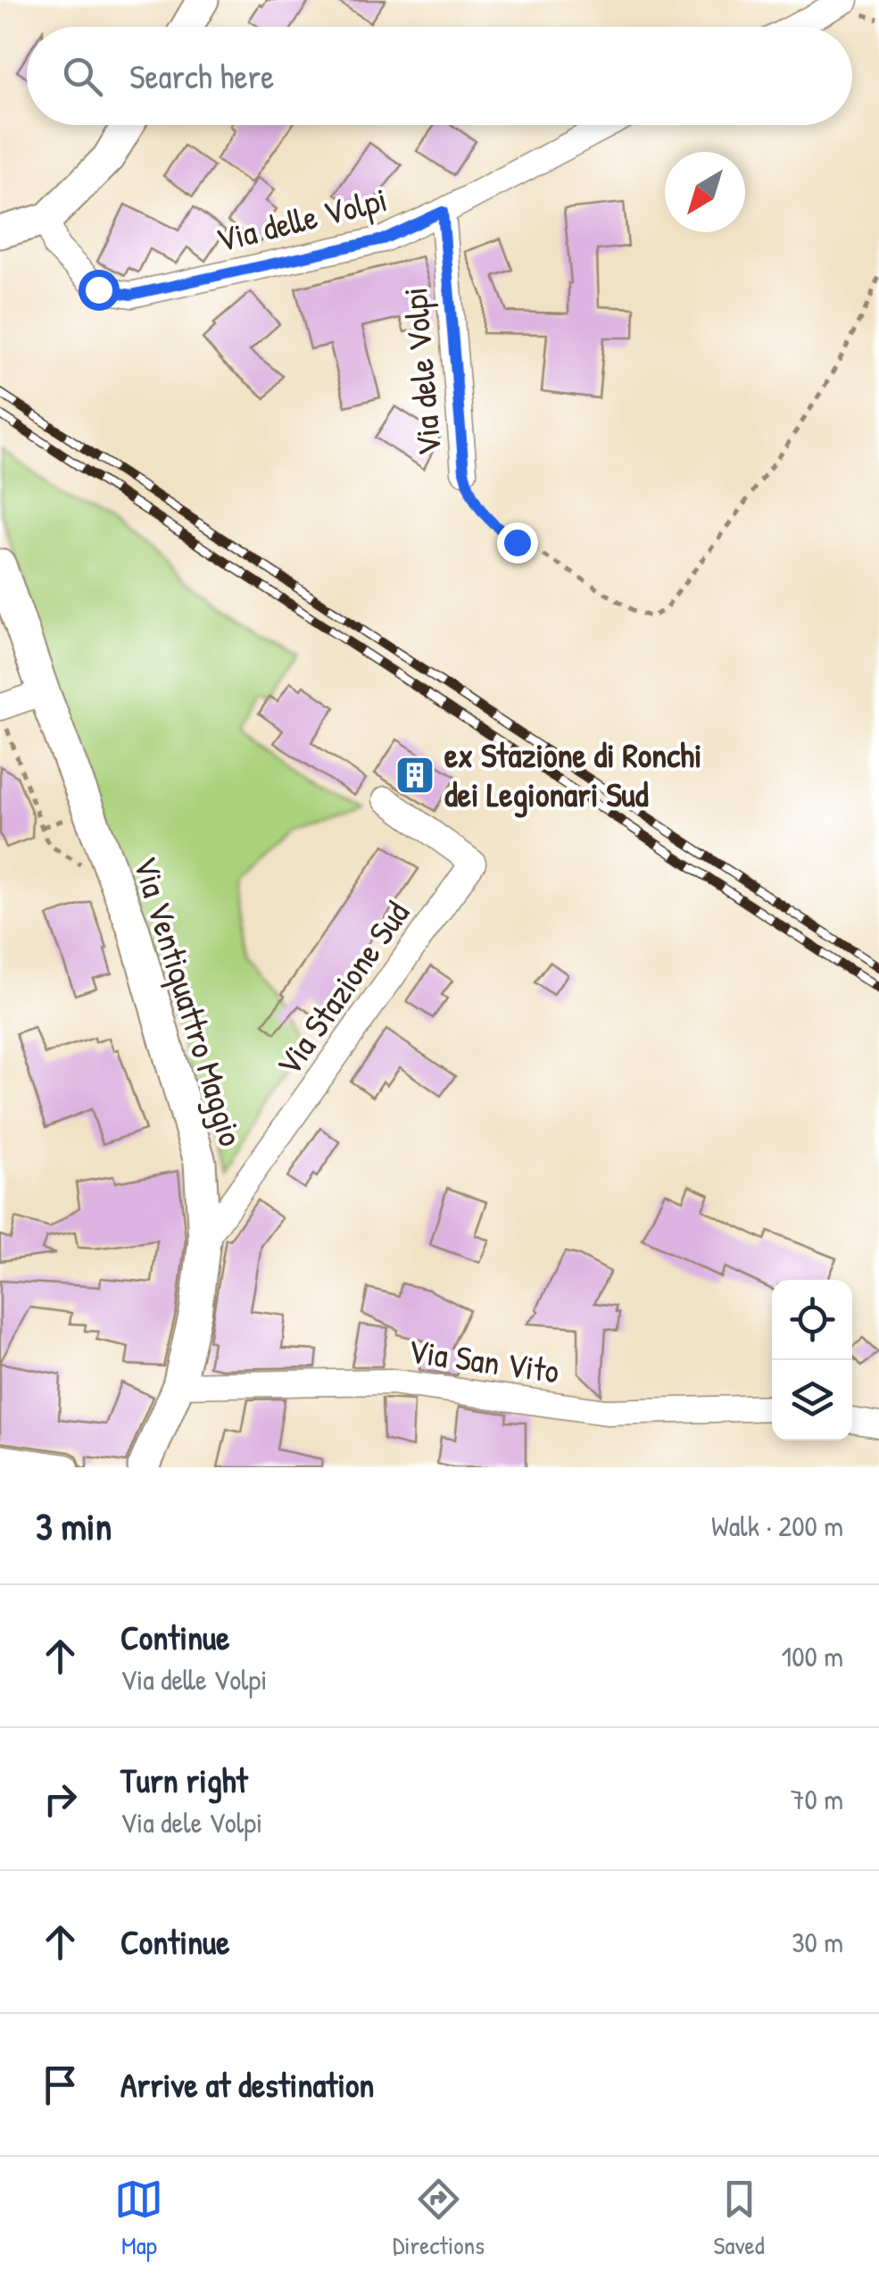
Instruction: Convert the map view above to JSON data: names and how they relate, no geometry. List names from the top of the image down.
{
  "streets": {
    "street": [
      "Via delle Volpi",
      "Via dele Volpi",
      "Via Stazione Sud",
      "Via Ventiquattro Maggio",
      "Via San Vito"
    ]
  },
  "crossings": [
    ["Via delle Volpi", "Via dele Volpi"],
    ["Via Stazione Sud", "Via Ventiquattro Maggio"],
    ["Via Ventiquattro Maggio", "Via San Vito"]
  ],
  "places": {
    "building": ["ex Stazione di Ronchi dei Legionari Sud"]
  },
  "north": "bottom left",
  "page": {
    "search": "Search here",
    "heading": ["3 min", "Walk · 200 m"],
    "list": [
      ["Continue", "Via delle Volpi", "100 m"],
      ["Turn right", "Via dele Volpi", "70 m"],
      ["Continue", "30 m"],
      "Arrive at destination"
    ],
    "nav": ["Map", "Directions", "Saved"]
  }
}
